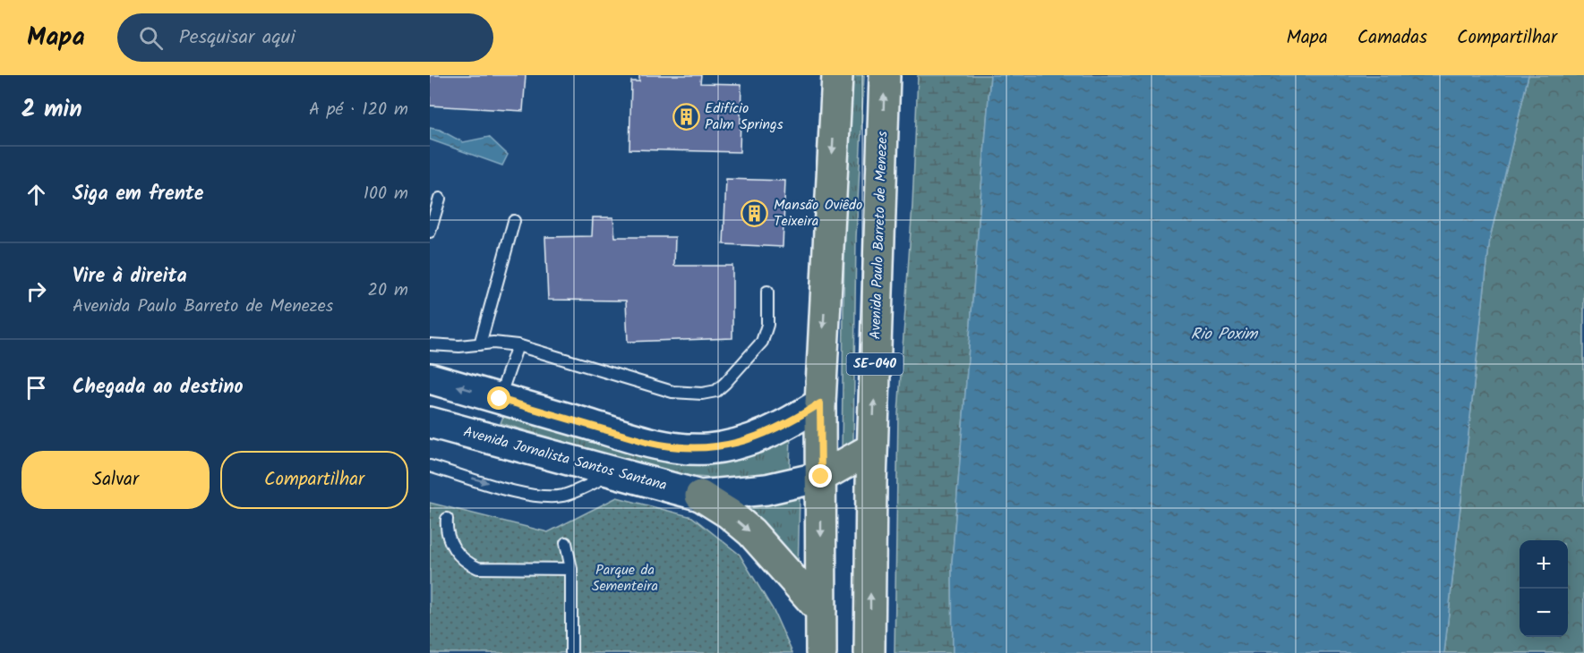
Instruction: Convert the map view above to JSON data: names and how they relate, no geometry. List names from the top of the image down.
{
  "streets": {
    "main road": ["Avenida Paulo Barreto de Menezes", "SE-040", "Avenida Jornalista Santos Santana"]
  },
  "water": ["Rio Poxim"],
  "parks": ["Parque da Sementeira"],
  "places": {
    "building": ["Edifício Palm Springs", "Mansão Oviêdo Teixeira"]
  },
  "page": {
    "header": "Mapa",
    "search": "Pesquisar aqui",
    "nav": ["Mapa", "Camadas", "Compartilhar"],
    "heading": ["2 min", "A pé · 120 m"],
    "list": [
      ["Siga em frente", "100 m"],
      ["Vire à direita", "Avenida Paulo Barreto de Menezes", "20 m"],
      "Chegada ao destino"
    ],
    "buttons": ["Salvar", "Compartilhar"],
    "map_buttons": ["+", "−"]
  }
}
